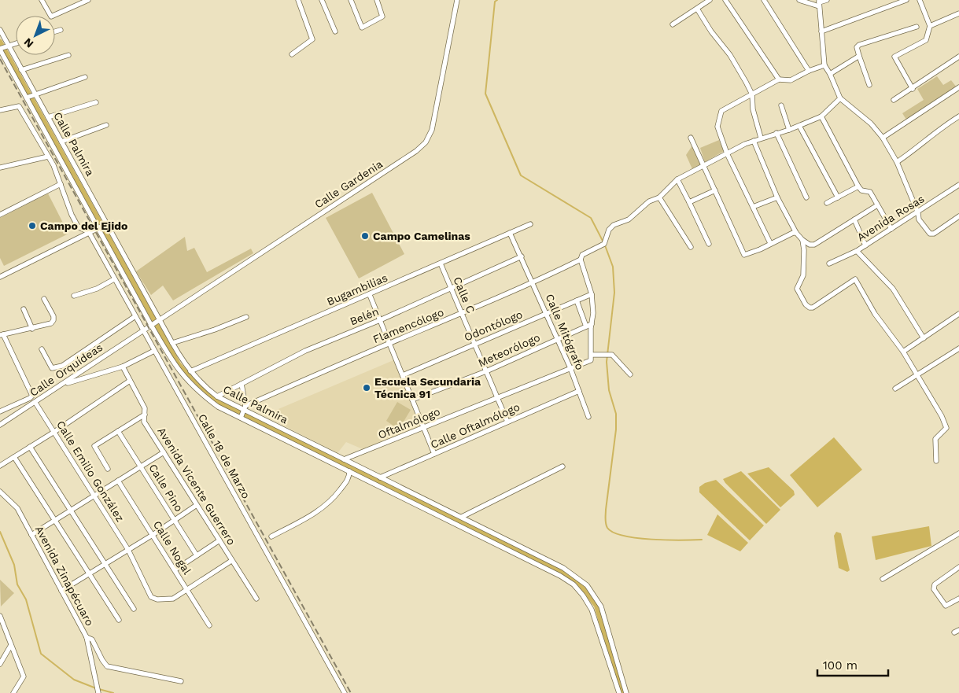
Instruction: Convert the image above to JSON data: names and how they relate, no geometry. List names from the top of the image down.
{
  "streets": {
    "street": [
      "Calle Palmira",
      "Calle Gardenia",
      "Avenida Rosas",
      "Bugambilias",
      "Calle C",
      "Belén",
      "Flamencólogo",
      "Odontólogo",
      "Calle Mitógrafo",
      "Meteorólogo",
      "Calle Orquídeas",
      "Oftalmólogo",
      "Calle Oftalmólogo",
      "Calle 18 de Marzo",
      "Calle Emilio González",
      "Avenida Vicente Guerrero",
      "Calle Pino",
      "Calle Nogal",
      "Avenida Zinapécuaro"
    ]
  },
  "crossings": [
    ["Calle Palmira", "Calle Gardenia"],
    ["Calle Palmira", "Bugambilias"],
    ["Calle Palmira", "Belén"],
    ["Calle Palmira", "Flamencólogo"],
    ["Calle Palmira", "Oftalmólogo"],
    ["Calle Palmira", "Calle Oftalmólogo"],
    ["Calle Gardenia", "Calle Orquídeas"],
    ["Bugambilias", "Calle C"],
    ["Bugambilias", "Calle Mitógrafo"],
    ["Calle C", "Belén"],
    ["Calle C", "Flamencólogo"],
    ["Calle C", "Odontólogo"],
    ["Calle C", "Meteorólogo"],
    ["Calle C", "Oftalmólogo"],
    ["Calle C", "Calle Oftalmólogo"],
    ["Belén", "Calle Mitógrafo"],
    ["Flamencólogo", "Calle Mitógrafo"],
    ["Odontólogo", "Calle Mitógrafo"],
    ["Calle Mitógrafo", "Meteorólogo"],
    ["Calle Mitógrafo", "Oftalmólogo"],
    ["Calle Mitógrafo", "Calle Oftalmólogo"],
    ["Calle Orquídeas", "Calle 18 de Marzo"],
    ["Calle Orquídeas", "Calle Emilio González"],
    ["Calle Emilio González", "Calle Nogal"]
  ],
  "places": ["Campo del Ejido", "Campo Camelinas", "Escuela Secundaria Técnica 91"],
  "scale_bar": "100 m",
  "north": "bottom left"
}
